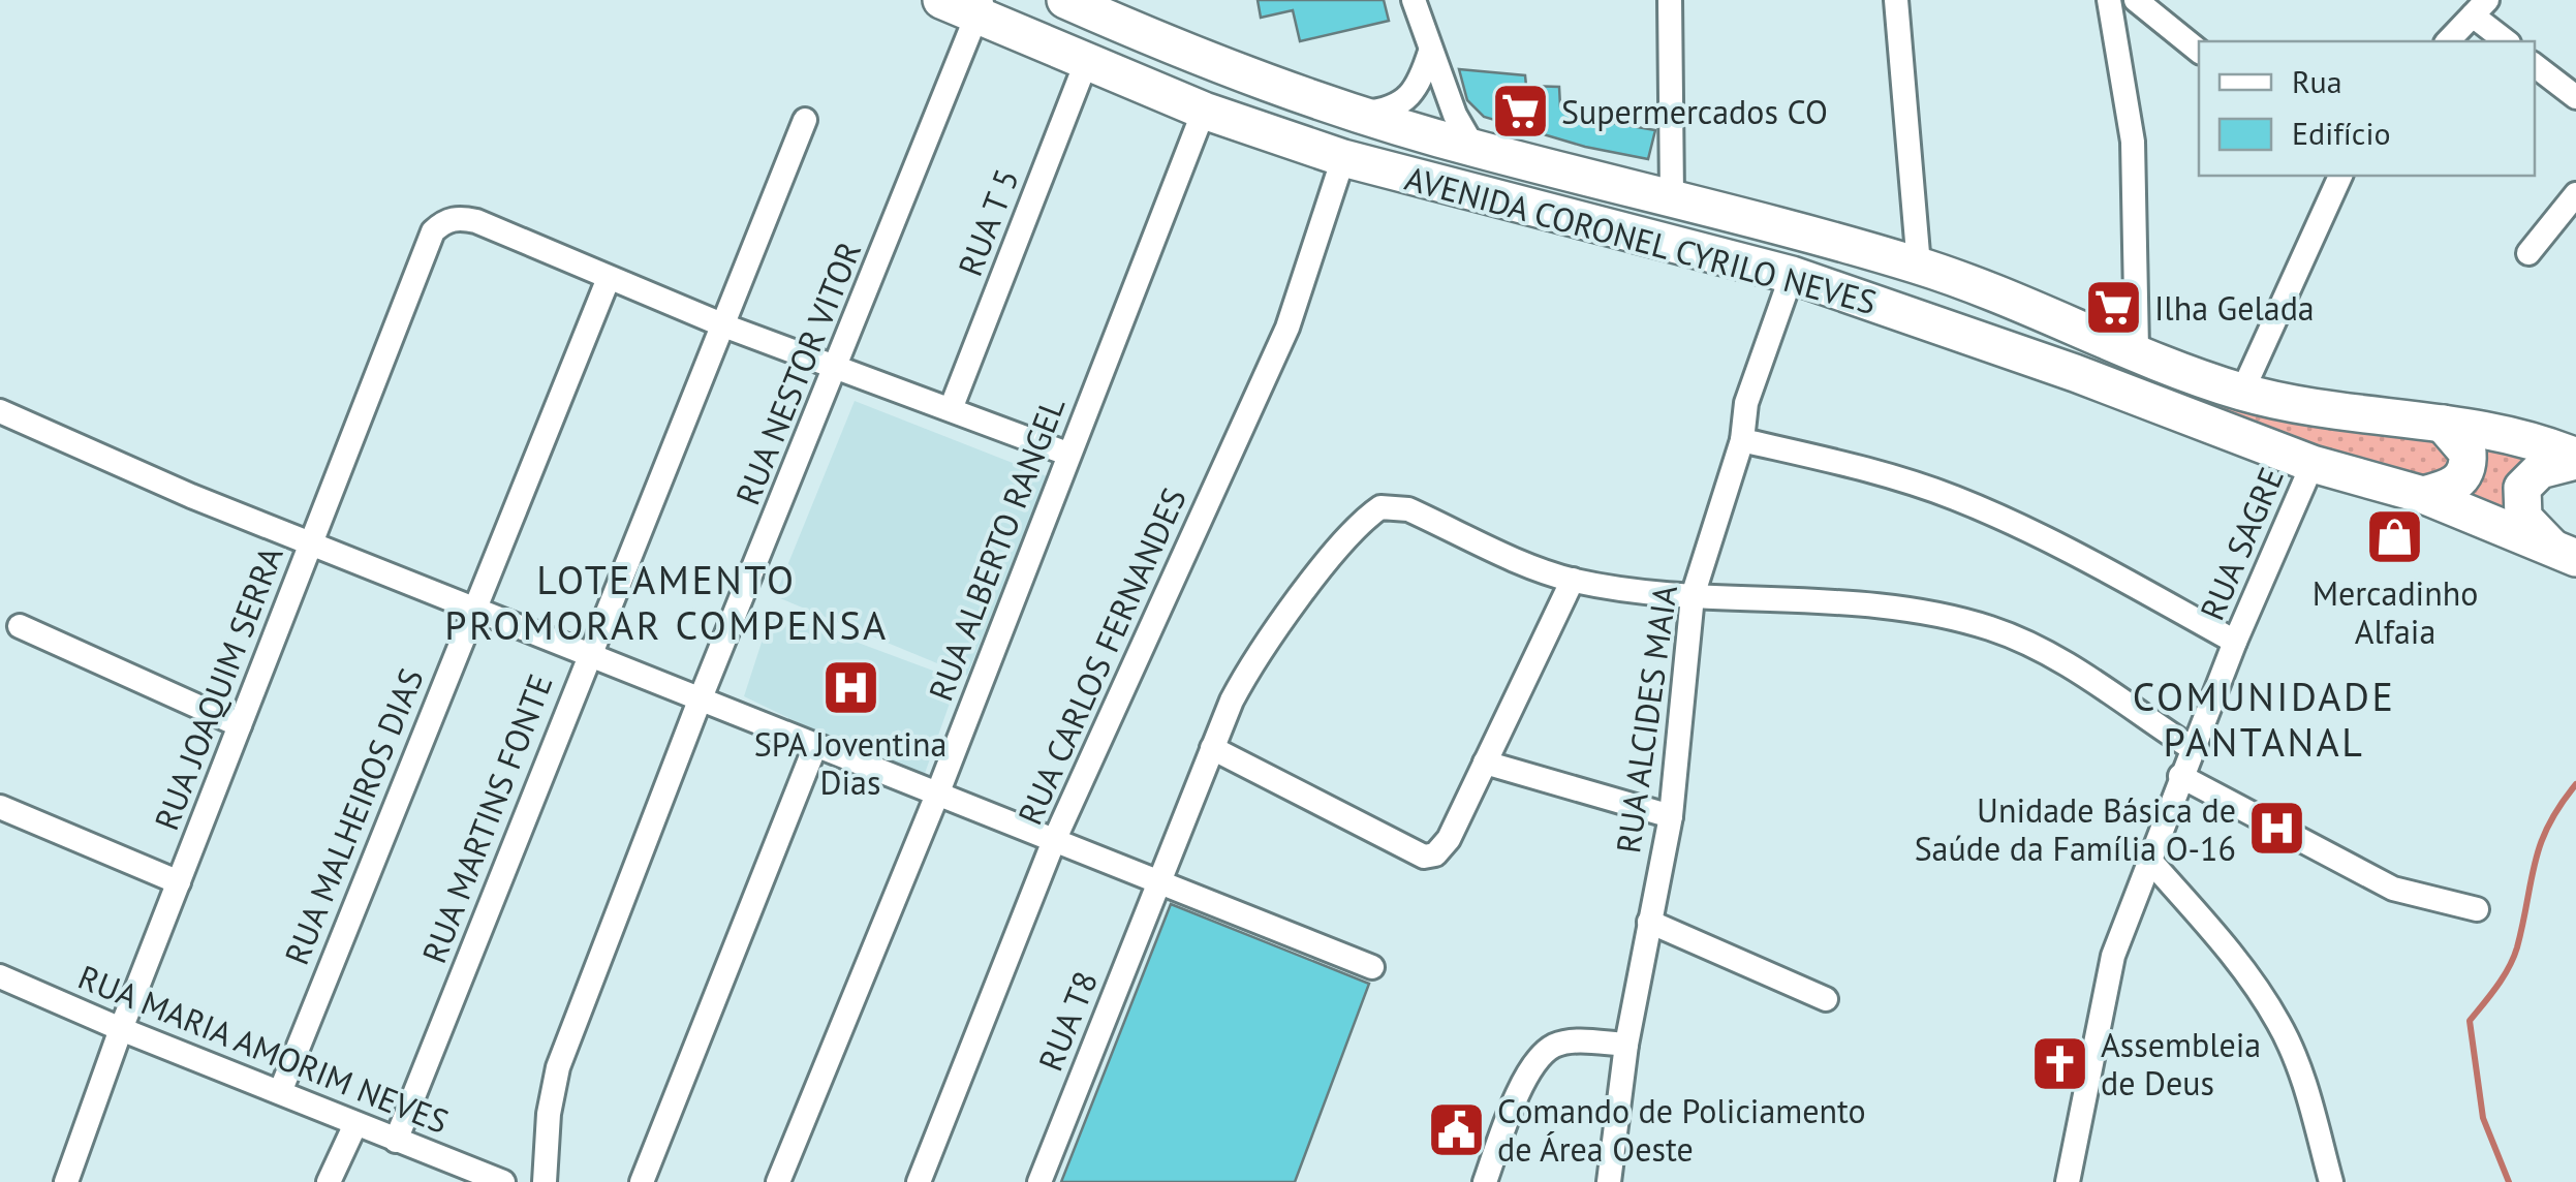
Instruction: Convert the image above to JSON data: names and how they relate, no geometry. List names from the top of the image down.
{
  "streets": {
    "highway": ["AVENIDA CORONEL CYRILO NEVES"],
    "street": [
      "RUA T 5",
      "RUA NESTOR VITOR",
      "RUA SAGRE",
      "RUA ALBERTO RANGEL",
      "RUA CARLOS FERNANDES",
      "RUA JOAQUIM SERRA",
      "RUA ALCIDES MAIA",
      "RUA MALHEIROS DIAS",
      "RUA MARTINS FONTE",
      "RUA T8",
      "RUA MARIA AMORIM NEVES"
    ]
  },
  "crossings": [
    ["RUA T 5", "AVENIDA CORONEL CYRILO NEVES"],
    ["AVENIDA CORONEL CYRILO NEVES", "RUA NESTOR VITOR"],
    ["AVENIDA CORONEL CYRILO NEVES", "RUA SAGRE"],
    ["AVENIDA CORONEL CYRILO NEVES", "RUA ALBERTO RANGEL"],
    ["AVENIDA CORONEL CYRILO NEVES", "RUA CARLOS FERNANDES"],
    ["AVENIDA CORONEL CYRILO NEVES", "RUA ALCIDES MAIA"],
    ["RUA JOAQUIM SERRA", "RUA MALHEIROS DIAS"],
    ["RUA JOAQUIM SERRA", "RUA MARIA AMORIM NEVES"],
    ["RUA MALHEIROS DIAS", "RUA MARIA AMORIM NEVES"],
    ["RUA MARTINS FONTE", "RUA MARIA AMORIM NEVES"]
  ],
  "districts": ["LOTEAMENTO PROMORAR COMPENSA", "COMUNIDADE PANTANAL"],
  "places": {
    "supermarket": ["Supermercados CO", "Ilha Gelada"],
    "shop": ["Mercadinho Alfaia"],
    "hospital": ["SPA Joventina Dias", "Unidade Básica de Saúde da Família O-16"],
    "church": ["Assembleia de Deus"],
    "public building": ["Comando de Policiamento de Área Oeste"]
  },
  "legend": ["Rua", "Edifício"]
}
